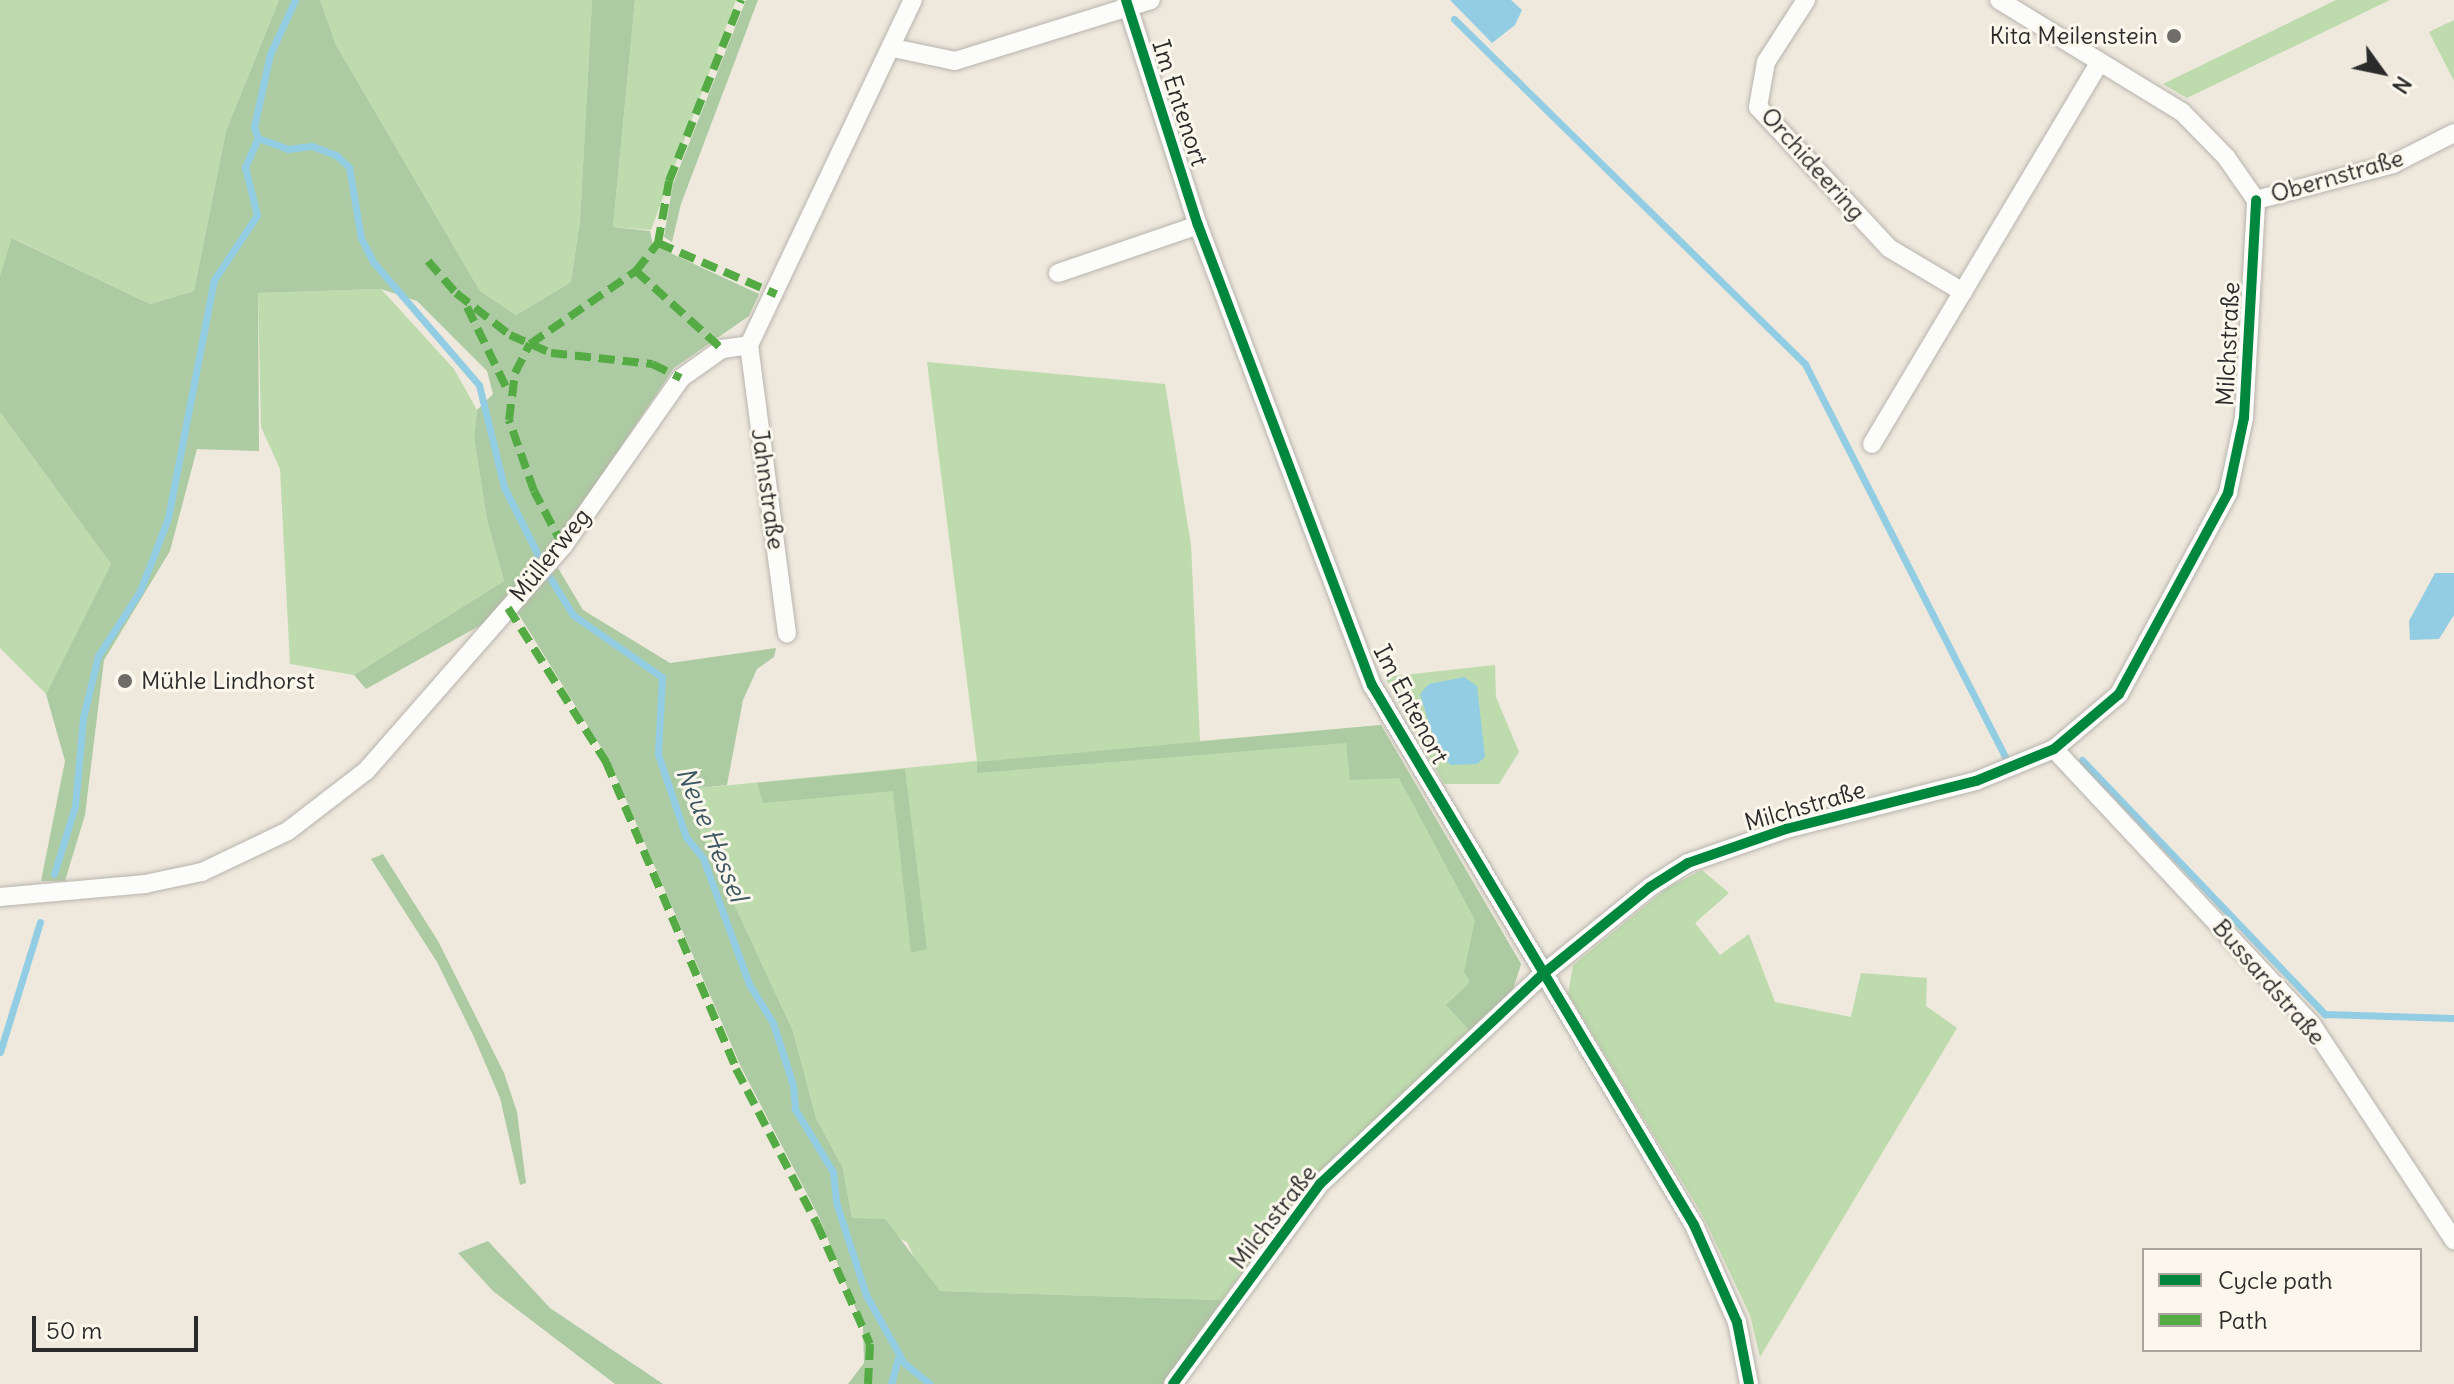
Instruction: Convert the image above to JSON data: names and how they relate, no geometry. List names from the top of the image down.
{
  "streets": {
    "street": [
      "Im Entenort",
      "Orchideering",
      "Obernstraße",
      "Milchstraße",
      "Jahnstraße",
      "Müllerweg",
      "Bussardstraße"
    ]
  },
  "crossings": [
    ["Im Entenort", "Milchstraße"],
    ["Obernstraße", "Milchstraße"],
    ["Milchstraße", "Bussardstraße"],
    ["Jahnstraße", "Müllerweg"]
  ],
  "water": ["Neue Hessel"],
  "places": ["Kita Meilenstein", "Mühle Lindhorst"],
  "legend": ["Cycle path", "Path"],
  "scale_bar": "50 m",
  "north": "bottom right"
}
